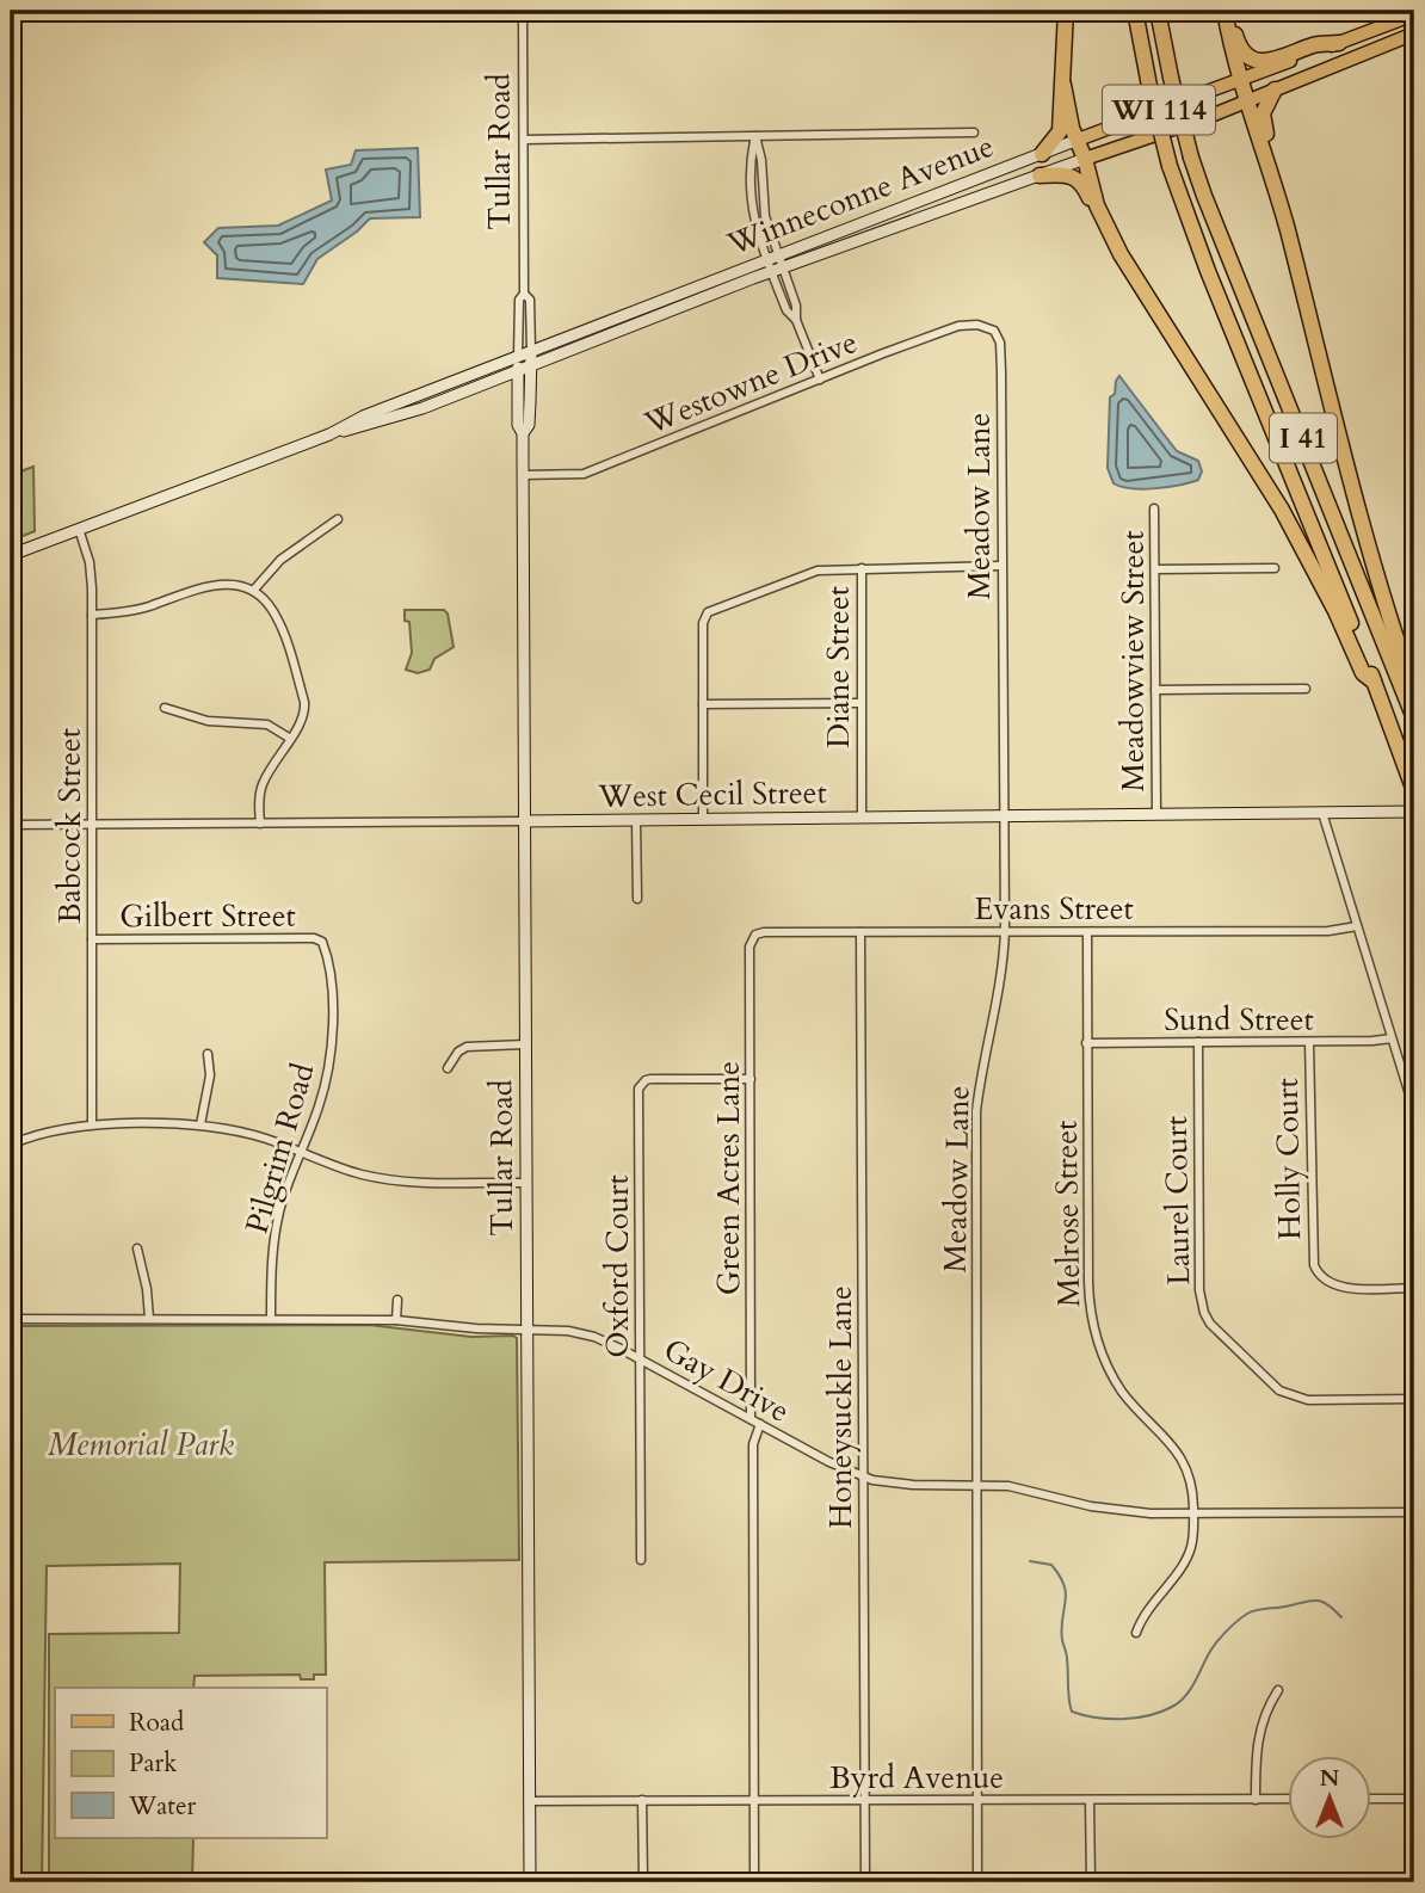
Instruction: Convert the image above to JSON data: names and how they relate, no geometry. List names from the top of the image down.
{
  "streets": {
    "highway": ["I 41"],
    "main road": [
      "WI 114",
      "Tullar Road",
      "Winneconne Avenue",
      "West Cecil Street"
    ],
    "street": [
      "Westowne Drive",
      "Meadow Lane",
      "Meadowview Street",
      "Diane Street",
      "Babcock Street",
      "Evans Street",
      "Gilbert Street",
      "Sund Street",
      "Pilgrim Road",
      "Holly Court",
      "Green Acres Lane",
      "Laurel Court",
      "Melrose Street",
      "Oxford Court",
      "Gay Drive",
      "Honeysuckle Lane",
      "Byrd Avenue"
    ]
  },
  "crossings": [
    ["Tullar Road", "Winneconne Avenue"],
    ["Tullar Road", "Westowne Drive"],
    ["Tullar Road", "West Cecil Street"],
    ["Tullar Road", "Gay Drive"],
    ["Tullar Road", "Byrd Avenue"],
    ["Winneconne Avenue", "Babcock Street"],
    ["Westowne Drive", "Meadow Lane"],
    ["Meadow Lane", "West Cecil Street"],
    ["Meadow Lane", "Evans Street"],
    ["Meadow Lane", "Gay Drive"],
    ["Meadow Lane", "Byrd Avenue"],
    ["Meadowview Street", "West Cecil Street"],
    ["Diane Street", "West Cecil Street"],
    ["West Cecil Street", "Babcock Street"],
    ["Babcock Street", "Gilbert Street"],
    ["Evans Street", "Green Acres Lane"],
    ["Evans Street", "Melrose Street"],
    ["Evans Street", "Honeysuckle Lane"],
    ["Gilbert Street", "Pilgrim Road"],
    ["Sund Street", "Holly Court"],
    ["Sund Street", "Laurel Court"],
    ["Sund Street", "Melrose Street"],
    ["Pilgrim Road", "Gay Drive"],
    ["Green Acres Lane", "Oxford Court"],
    ["Green Acres Lane", "Gay Drive"],
    ["Melrose Street", "Gay Drive"],
    ["Oxford Court", "Gay Drive"],
    ["Gay Drive", "Honeysuckle Lane"],
    ["Honeysuckle Lane", "Byrd Avenue"]
  ],
  "parks": ["Memorial Park"],
  "legend": ["Road", "Park", "Water"],
  "north": "top"
}
